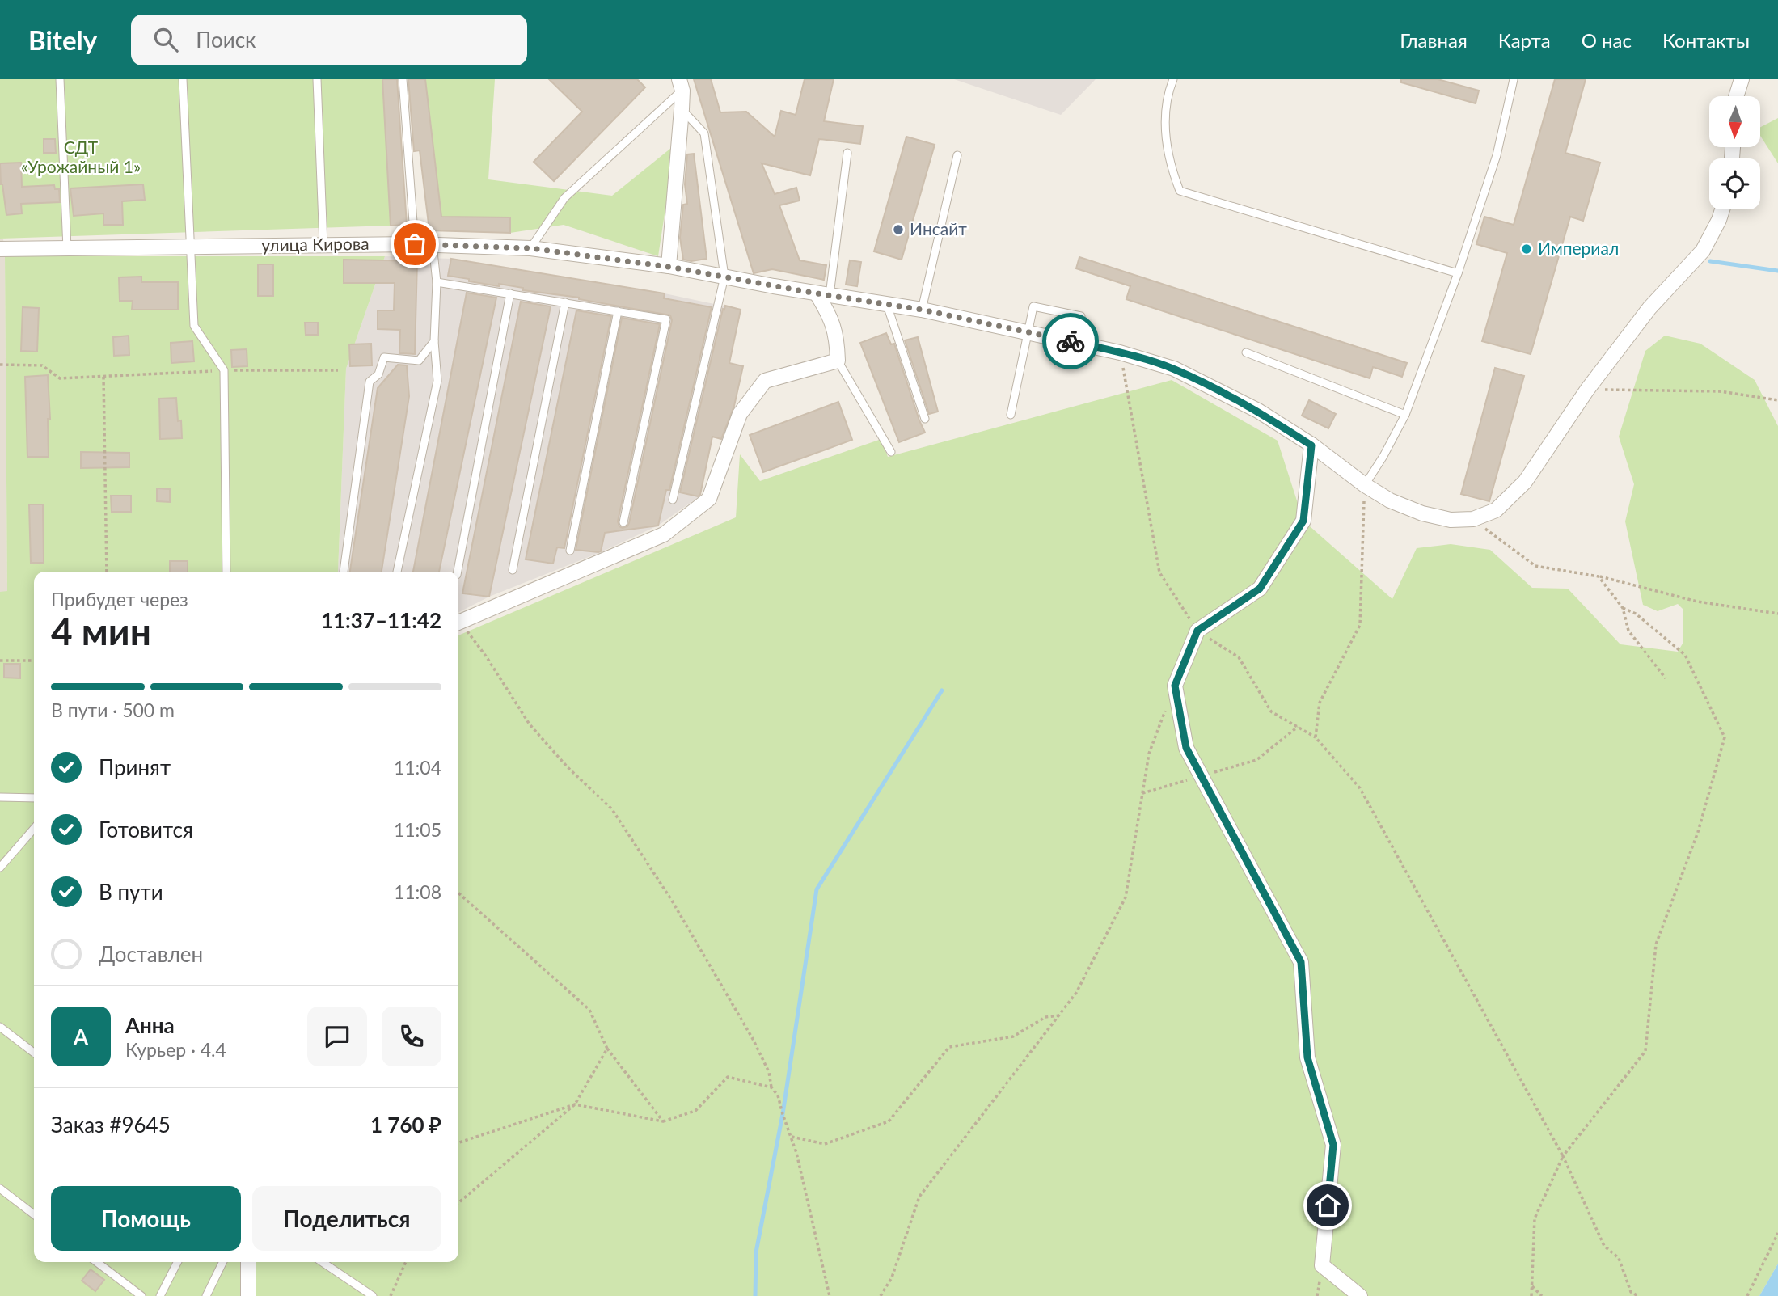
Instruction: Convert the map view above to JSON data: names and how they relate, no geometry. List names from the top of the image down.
{
  "streets": {
    "street": ["улица Кирова"]
  },
  "parks": ["СДТ «Урожайный 1»"],
  "places": ["Инсайт", "Империал"],
  "north": "bottom",
  "page": {
    "header": "Bitely",
    "search": "Поиск",
    "nav": [
      "Главная",
      "Карта",
      "О нас",
      "Контакты"
    ],
    "heading": ["4 мин", "Прибудет через", "11:37–11:42"],
    "panel": [
      "Анна",
      "Курьер · 4.4",
      "Заказ #9645",
      "1 760 ₽"
    ],
    "bar": "В пути · 500 m",
    "list": [
      ["Принят", "11:04"],
      ["Готовится", "11:05"],
      ["В пути", "11:08"],
      "Доставлен"
    ],
    "round": "А",
    "buttons": ["Помощь", "Поделиться"]
  }
}
